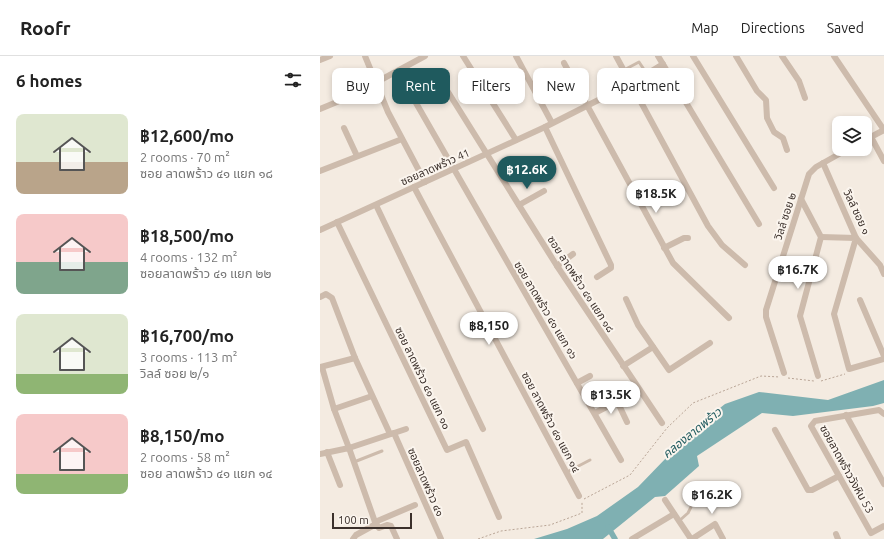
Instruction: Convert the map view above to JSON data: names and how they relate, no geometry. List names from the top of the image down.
{
  "streets": {
    "street": [
      "ซอยลาดพร้าว 41",
      "วิลล์ ซอย ๑",
      "วิลล์ ซอย ๒",
      "ซอย ลาดพร้าว ๔๑ แยก ๑๘",
      "ซอย ลาดพร้าว ๔๑ แยก ๑๖",
      "ซอย ลาดพร้าว ๔๑ แยก ๑๐",
      "ซอย ลาดพร้าว ๔๑ แยก ๑๔",
      "ซอยลาดพร้าววังหิน 53",
      "ซอยลาดพร้าว ๔๑"
    ]
  },
  "crossings": [
    ["ซอยลาดพร้าว 41", "ซอย ลาดพร้าว ๔๑ แยก ๑๘"],
    ["ซอยลาดพร้าว 41", "ซอย ลาดพร้าว ๔๑ แยก ๑๖"],
    ["ซอยลาดพร้าว 41", "ซอย ลาดพร้าว ๔๑ แยก ๑๐"],
    ["ซอยลาดพร้าว 41", "ซอย ลาดพร้าว ๔๑ แยก ๑๔"],
    ["วิลล์ ซอย ๑", "วิลล์ ซอย ๒"]
  ],
  "water": ["คลองลาดพร้าว"],
  "scale_bar": "100 m",
  "page": {
    "header": "Roofr",
    "nav": ["Map", "Directions", "Saved"],
    "heading": "6 homes",
    "chip": [
      "Buy",
      "Rent",
      "Filters",
      "New",
      "Apartment"
    ],
    "list": [
      {
        "name": "฿12,600/mo",
        "note": "2 rooms · 70 m² · ซอย ลาดพร้าว ๔๑ แยก ๑๘"
      },
      {
        "name": "฿18,500/mo",
        "note": "4 rooms · 132 m² · ซอยลาดพร้าว ๔๑ แยก ๒๒"
      },
      {
        "name": "฿16,700/mo",
        "note": "3 rooms · 113 m² · วิลล์ ซอย ๒/๑"
      },
      {
        "name": "฿8,150/mo",
        "note": "2 rooms · 58 m² · ซอย ลาดพร้าว ๔๑ แยก ๑๔"
      }
    ],
    "price": [
      "฿12.6K",
      "฿18.5K",
      "฿16.7K",
      "฿8,150",
      "฿13.5K",
      "฿16.2K"
    ],
    "scale": "100 m"
  }
}
